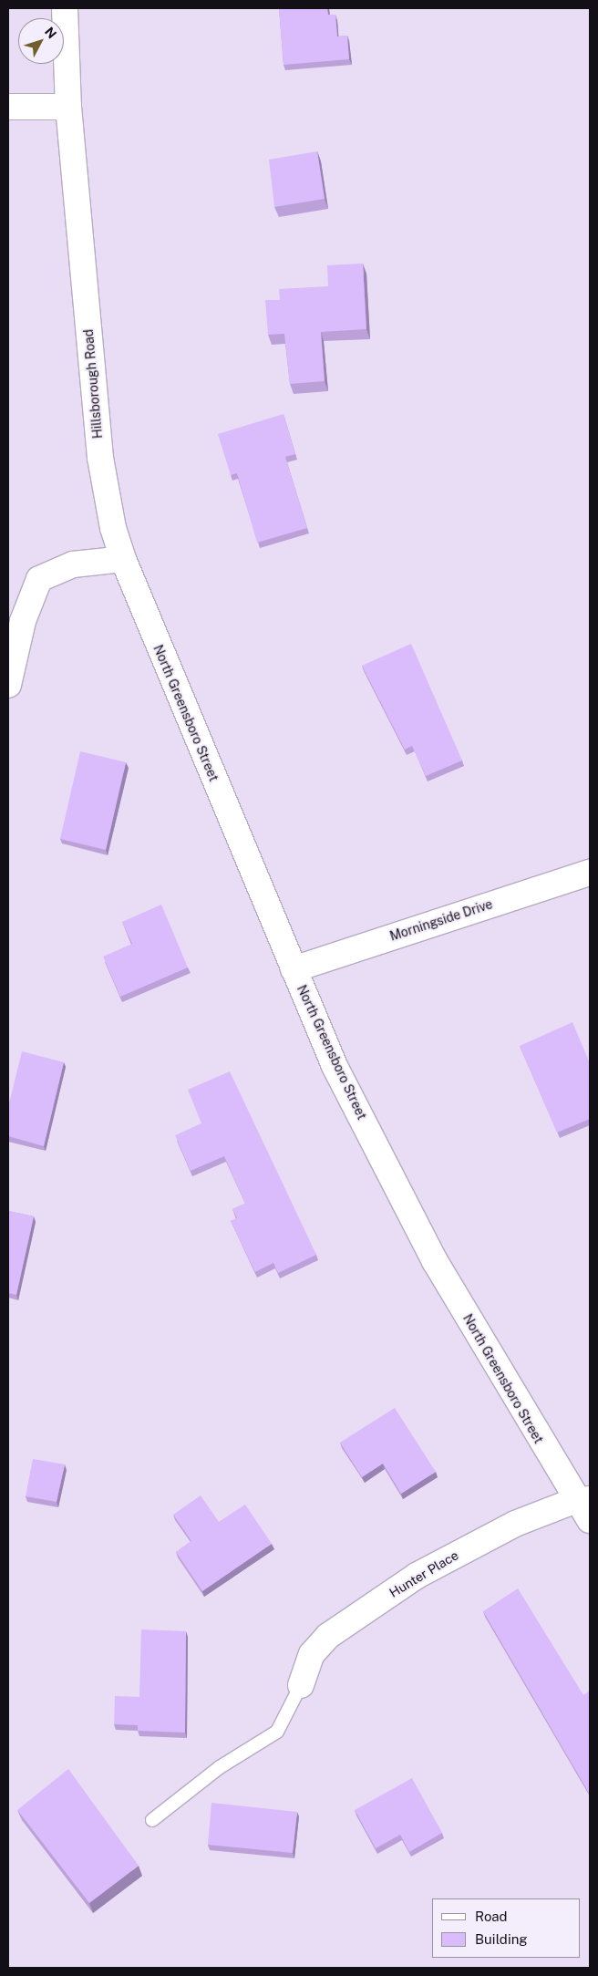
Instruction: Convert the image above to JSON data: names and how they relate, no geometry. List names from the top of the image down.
{
  "streets": {
    "main road": [
      "Hillsborough Road",
      "North Greensboro Street",
      "Morningside Drive",
      "Hunter Place"
    ]
  },
  "crossings": [
    ["Hillsborough Road", "North Greensboro Street"],
    ["North Greensboro Street", "Morningside Drive"],
    ["North Greensboro Street", "Hunter Place"]
  ],
  "legend": ["Road", "Building"],
  "north": "top right"
}
